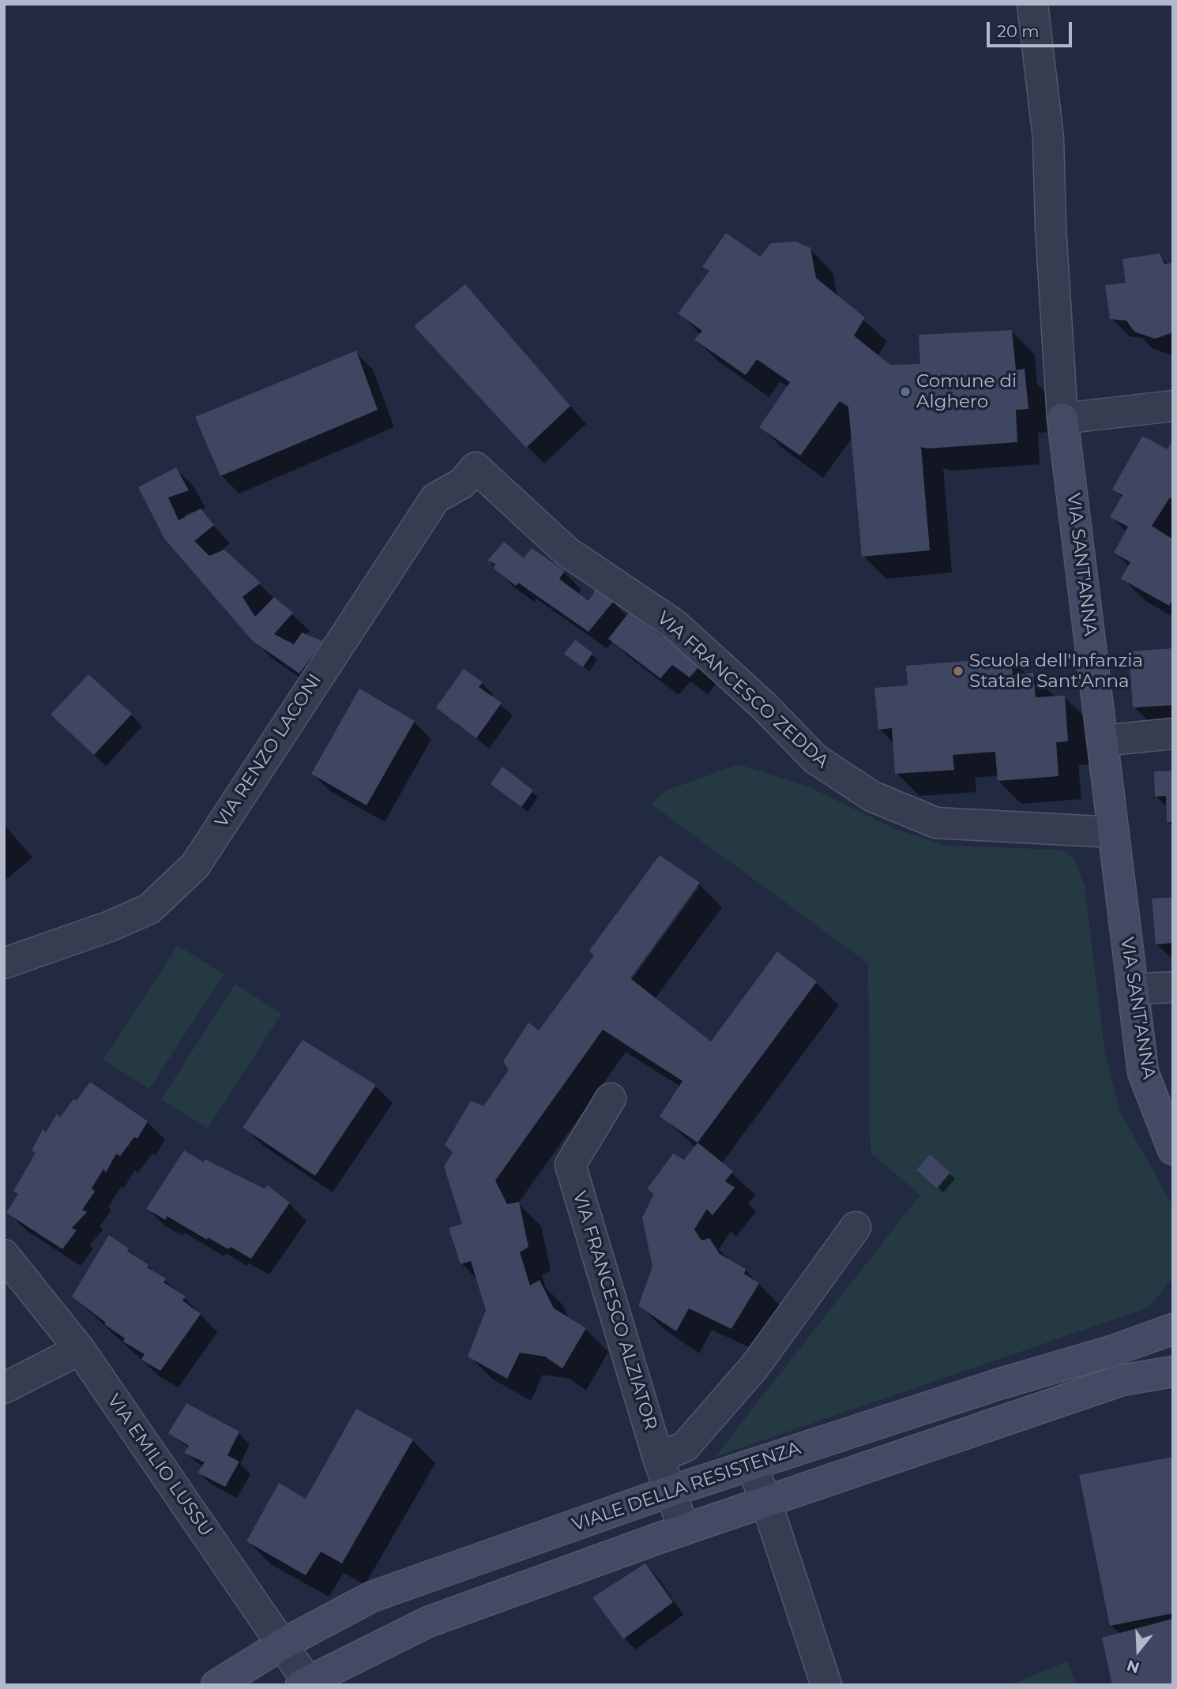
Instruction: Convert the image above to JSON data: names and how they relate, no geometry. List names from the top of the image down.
{
  "streets": {
    "main road": ["VIA SANT'ANNA", "VIALE DELLA RESISTENZA"],
    "street": [
      "VIA FRANCESCO ZEDDA",
      "VIA RENZO LACONI",
      "VIA FRANCESCO ALZIATOR",
      "VIA EMILIO LUSSU"
    ]
  },
  "crossings": [
    ["VIA SANT'ANNA", "VIA FRANCESCO ZEDDA"],
    ["VIA FRANCESCO ZEDDA", "VIA RENZO LACONI"],
    ["VIA FRANCESCO ALZIATOR", "VIALE DELLA RESISTENZA"],
    ["VIA EMILIO LUSSU", "VIALE DELLA RESISTENZA"]
  ],
  "places": ["Comune di Alghero", "Scuola dell'Infanzia Statale Sant'Anna"],
  "scale_bar": "20 m",
  "north": "bottom"
}
